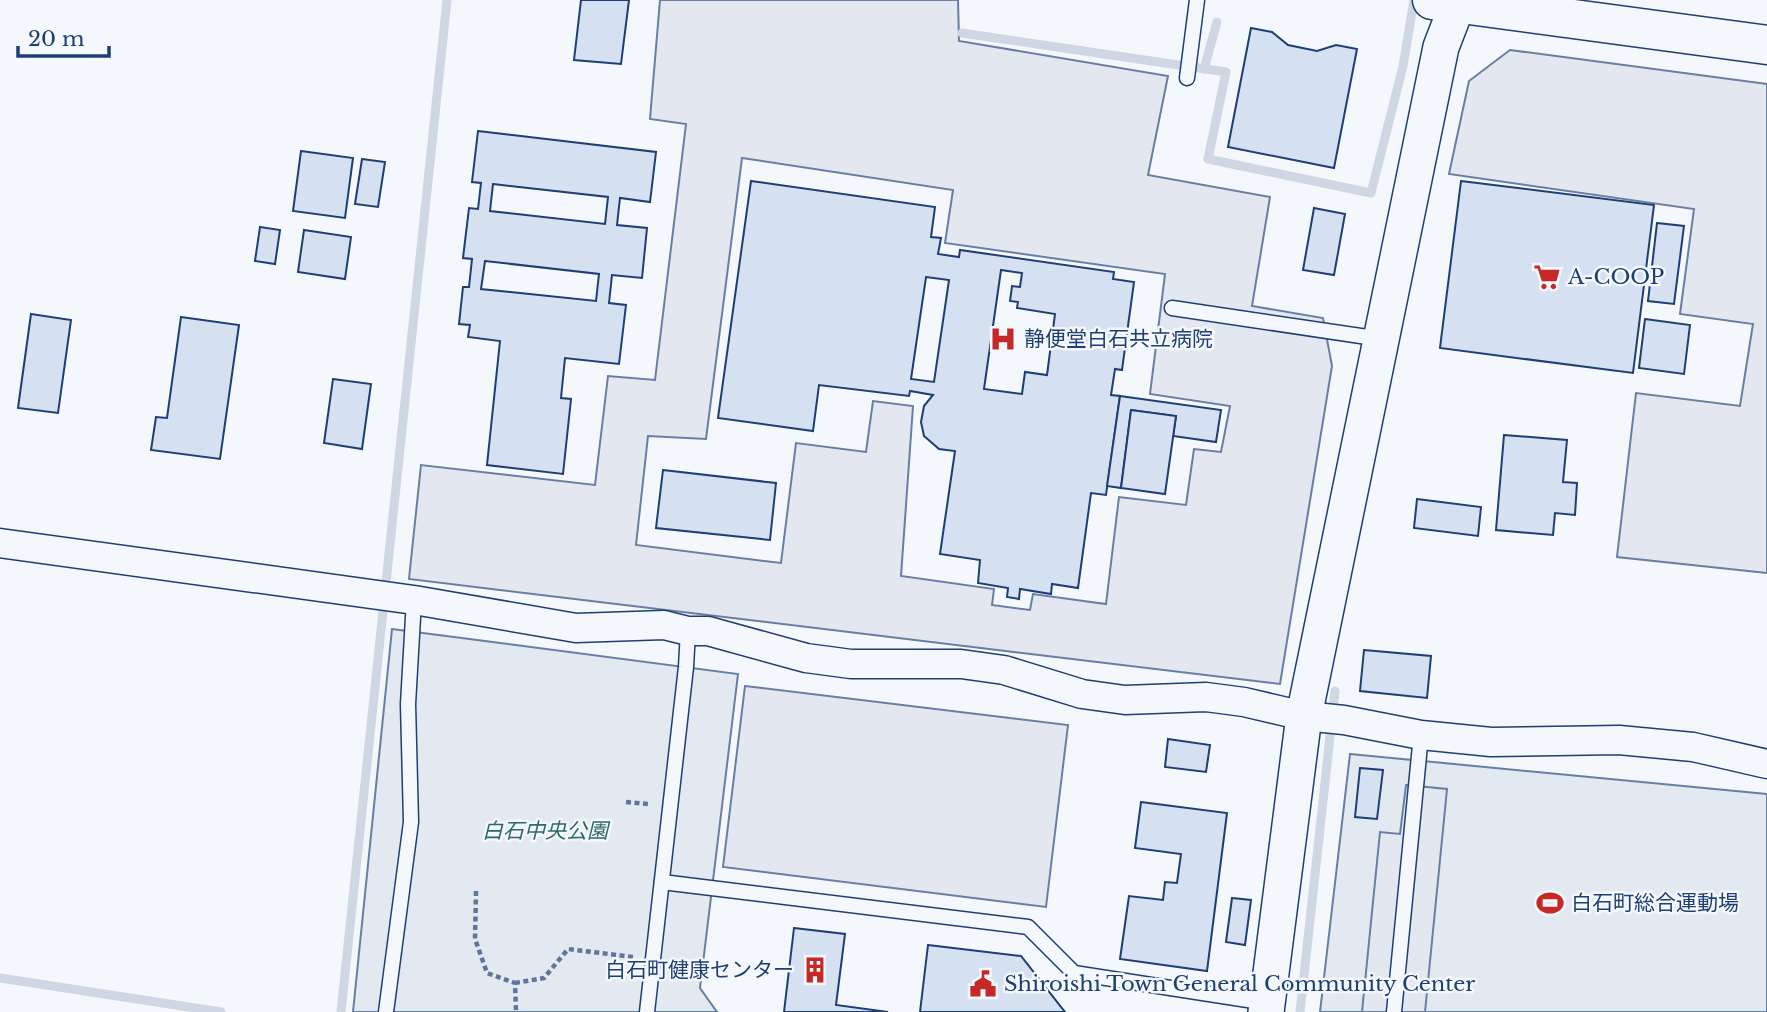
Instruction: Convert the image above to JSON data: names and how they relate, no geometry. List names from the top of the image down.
{
  "parks": ["白石中央公園"],
  "places": {
    "supermarket": ["A-COOP"],
    "hospital": ["静便堂白石共立病院"],
    "sports": ["白石町総合運動場"],
    "building": ["白石町健康センター"],
    "public building": ["Shiroishi Town General Community Center"]
  },
  "scale_bar": "20 m"
}
